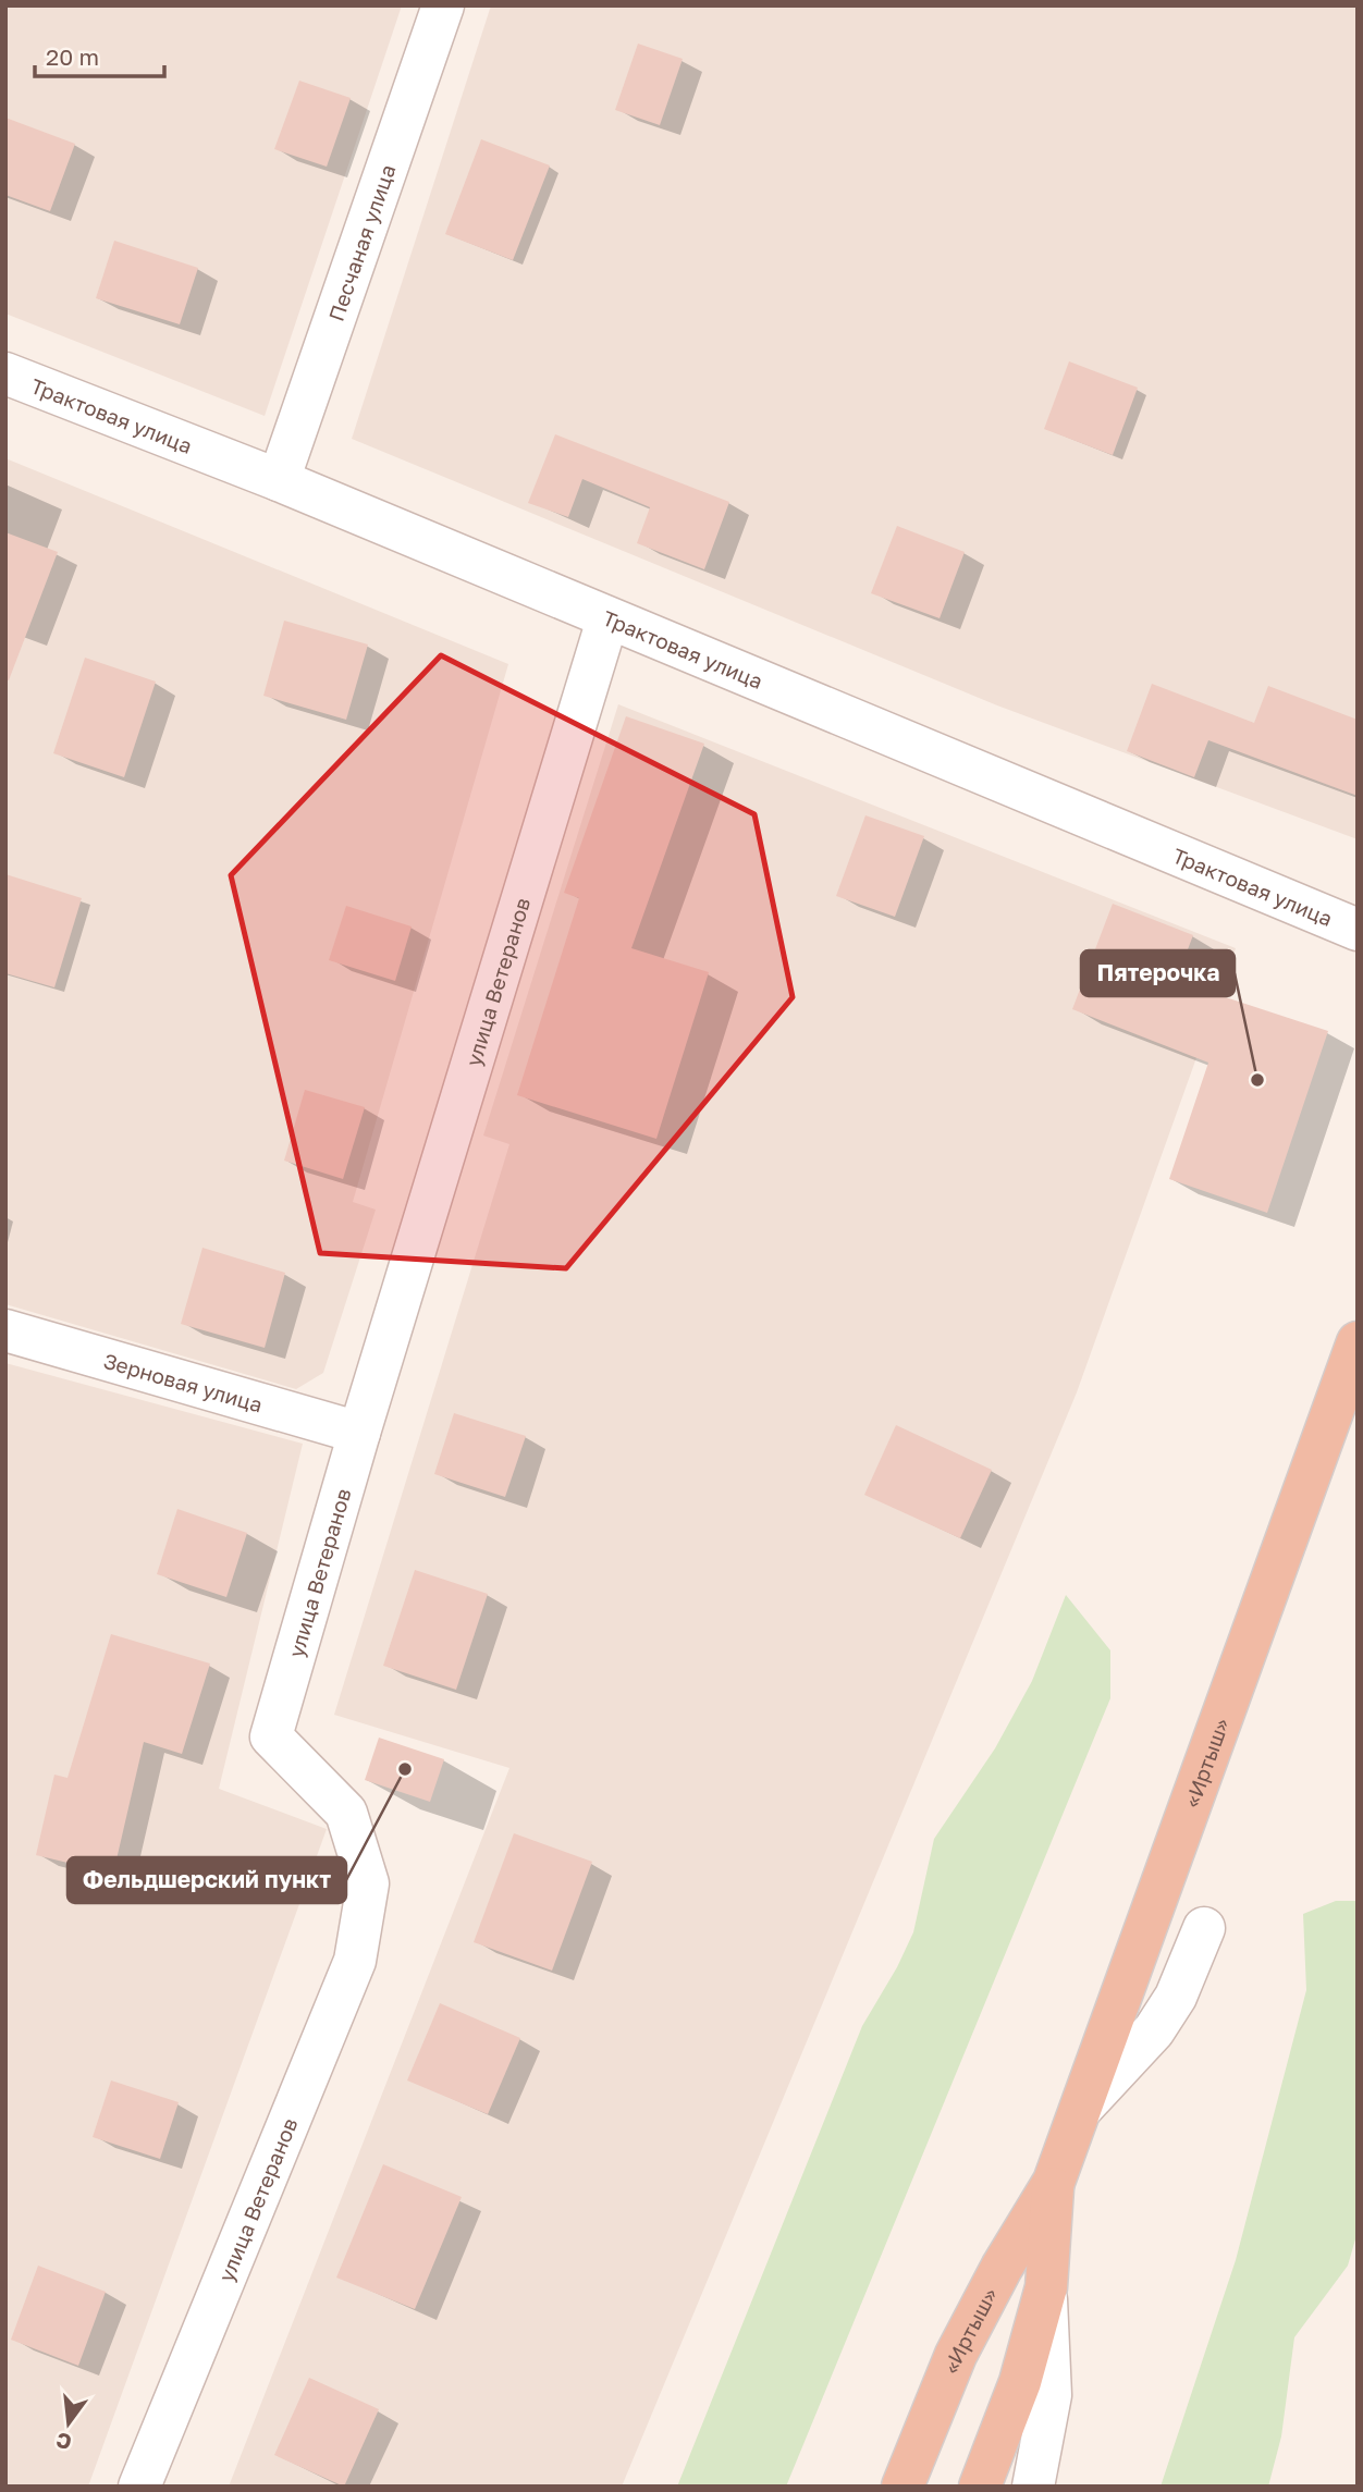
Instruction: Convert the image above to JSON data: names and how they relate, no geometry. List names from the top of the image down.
{
  "streets": {
    "highway": ["«Иртыш»"],
    "street": [
      "Песчаная улица",
      "Трактовая улица",
      "улица Ветеранов",
      "Зерновая улица"
    ]
  },
  "crossings": [
    ["Песчаная улица", "Трактовая улица"],
    ["Трактовая улица", "улица Ветеранов"],
    ["улица Ветеранов", "Зерновая улица"]
  ],
  "places": ["Пятерочка", "Фельдшерский пункт"],
  "scale_bar": "20 m",
  "north": "bottom"
}
